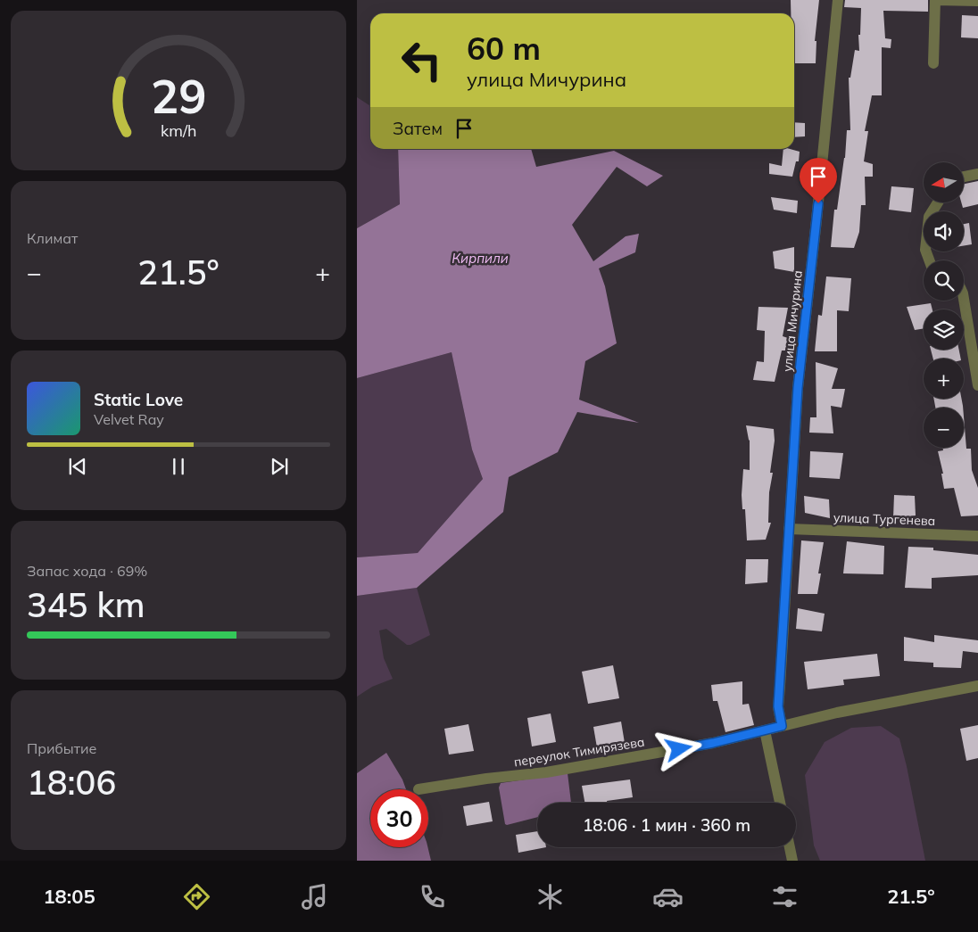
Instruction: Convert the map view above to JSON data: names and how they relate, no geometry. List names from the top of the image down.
{
  "streets": {
    "street": ["улица Мичурина", "улица Тургенева", "переулок Тимирязева"]
  },
  "crossings": [
    ["улица Мичурина", "улица Тургенева"],
    ["улица Мичурина", "переулок Тимирязева"]
  ],
  "water": ["Кирпили"],
  "north": "left",
  "page": {
    "turn": ["60 m", "улица Мичурина"],
    "then": "Затем",
    "map_buttons": ["+", "−"],
    "tile": [
      "Климат",
      ["Запас хода · 69%", "345 km"],
      ["Прибытие", "18:06"]
    ],
    "heat": ["−", "21.5°", "+"],
    "song": ["Static Love", "Velvet Ray"],
    "limit": "30",
    "trip": "18:06 · 1 мин · 360 m",
    "tabs": ["18:05", "21.5°"],
    "gauge": ["29", "km/h"]
  }
}
